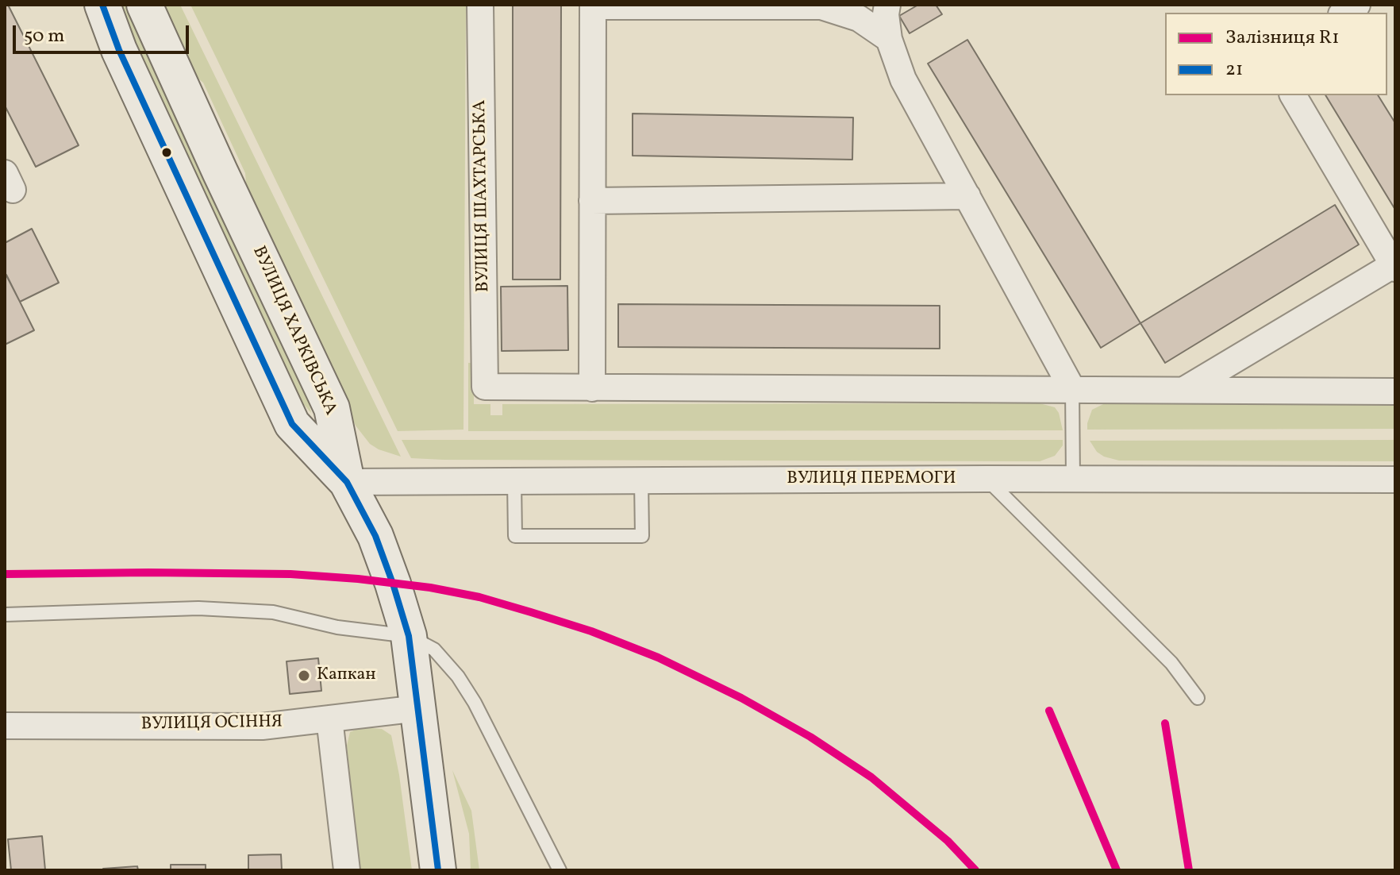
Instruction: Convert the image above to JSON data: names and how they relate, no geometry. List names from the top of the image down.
{
  "streets": {
    "street": [
      "ВУЛИЦЯ ШАХТАРСЬКА",
      "ВУЛИЦЯ ХАРКІВСЬКА",
      "ВУЛИЦЯ ПЕРЕМОГИ",
      "ВУЛИЦЯ ОСІННЯ"
    ]
  },
  "crossings": [
    ["ВУЛИЦЯ ХАРКІВСЬКА", "ВУЛИЦЯ ПЕРЕМОГИ"]
  ],
  "places": ["Капкан"],
  "lines": ["transit line 21", "rail line R1"],
  "legend": ["Залізниця R1", "21"],
  "scale_bar": "50 m"
}
